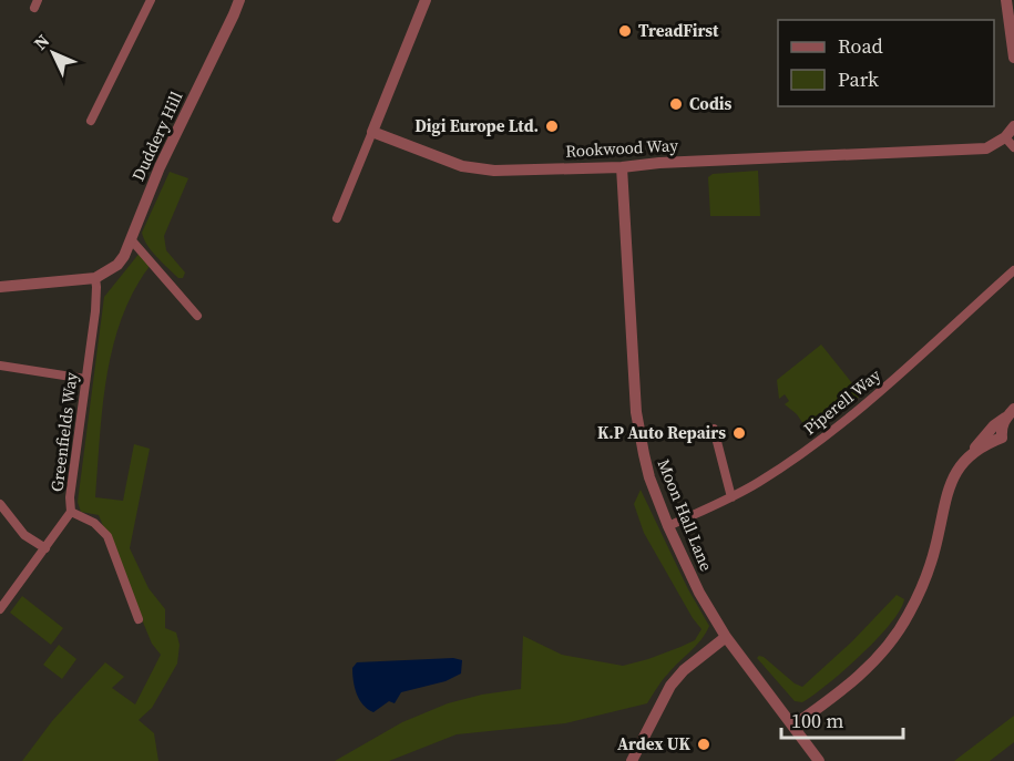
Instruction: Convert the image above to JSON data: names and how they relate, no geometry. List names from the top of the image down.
{
  "streets": {
    "street": [
      "Duddery Hill",
      "Rookwood Way",
      "Piperell Way",
      "Greenfields Way",
      "Moon Hall Lane"
    ]
  },
  "crossings": [
    ["Duddery Hill", "Greenfields Way"],
    ["Rookwood Way", "Moon Hall Lane"],
    ["Piperell Way", "Moon Hall Lane"]
  ],
  "places": [
    "TreadFirst",
    "Codis",
    "Digi Europe Ltd.",
    "K.P Auto Repairs",
    "Ardex UK"
  ],
  "legend": ["Road", "Park"],
  "scale_bar": "100 m",
  "north": "top left"
}
